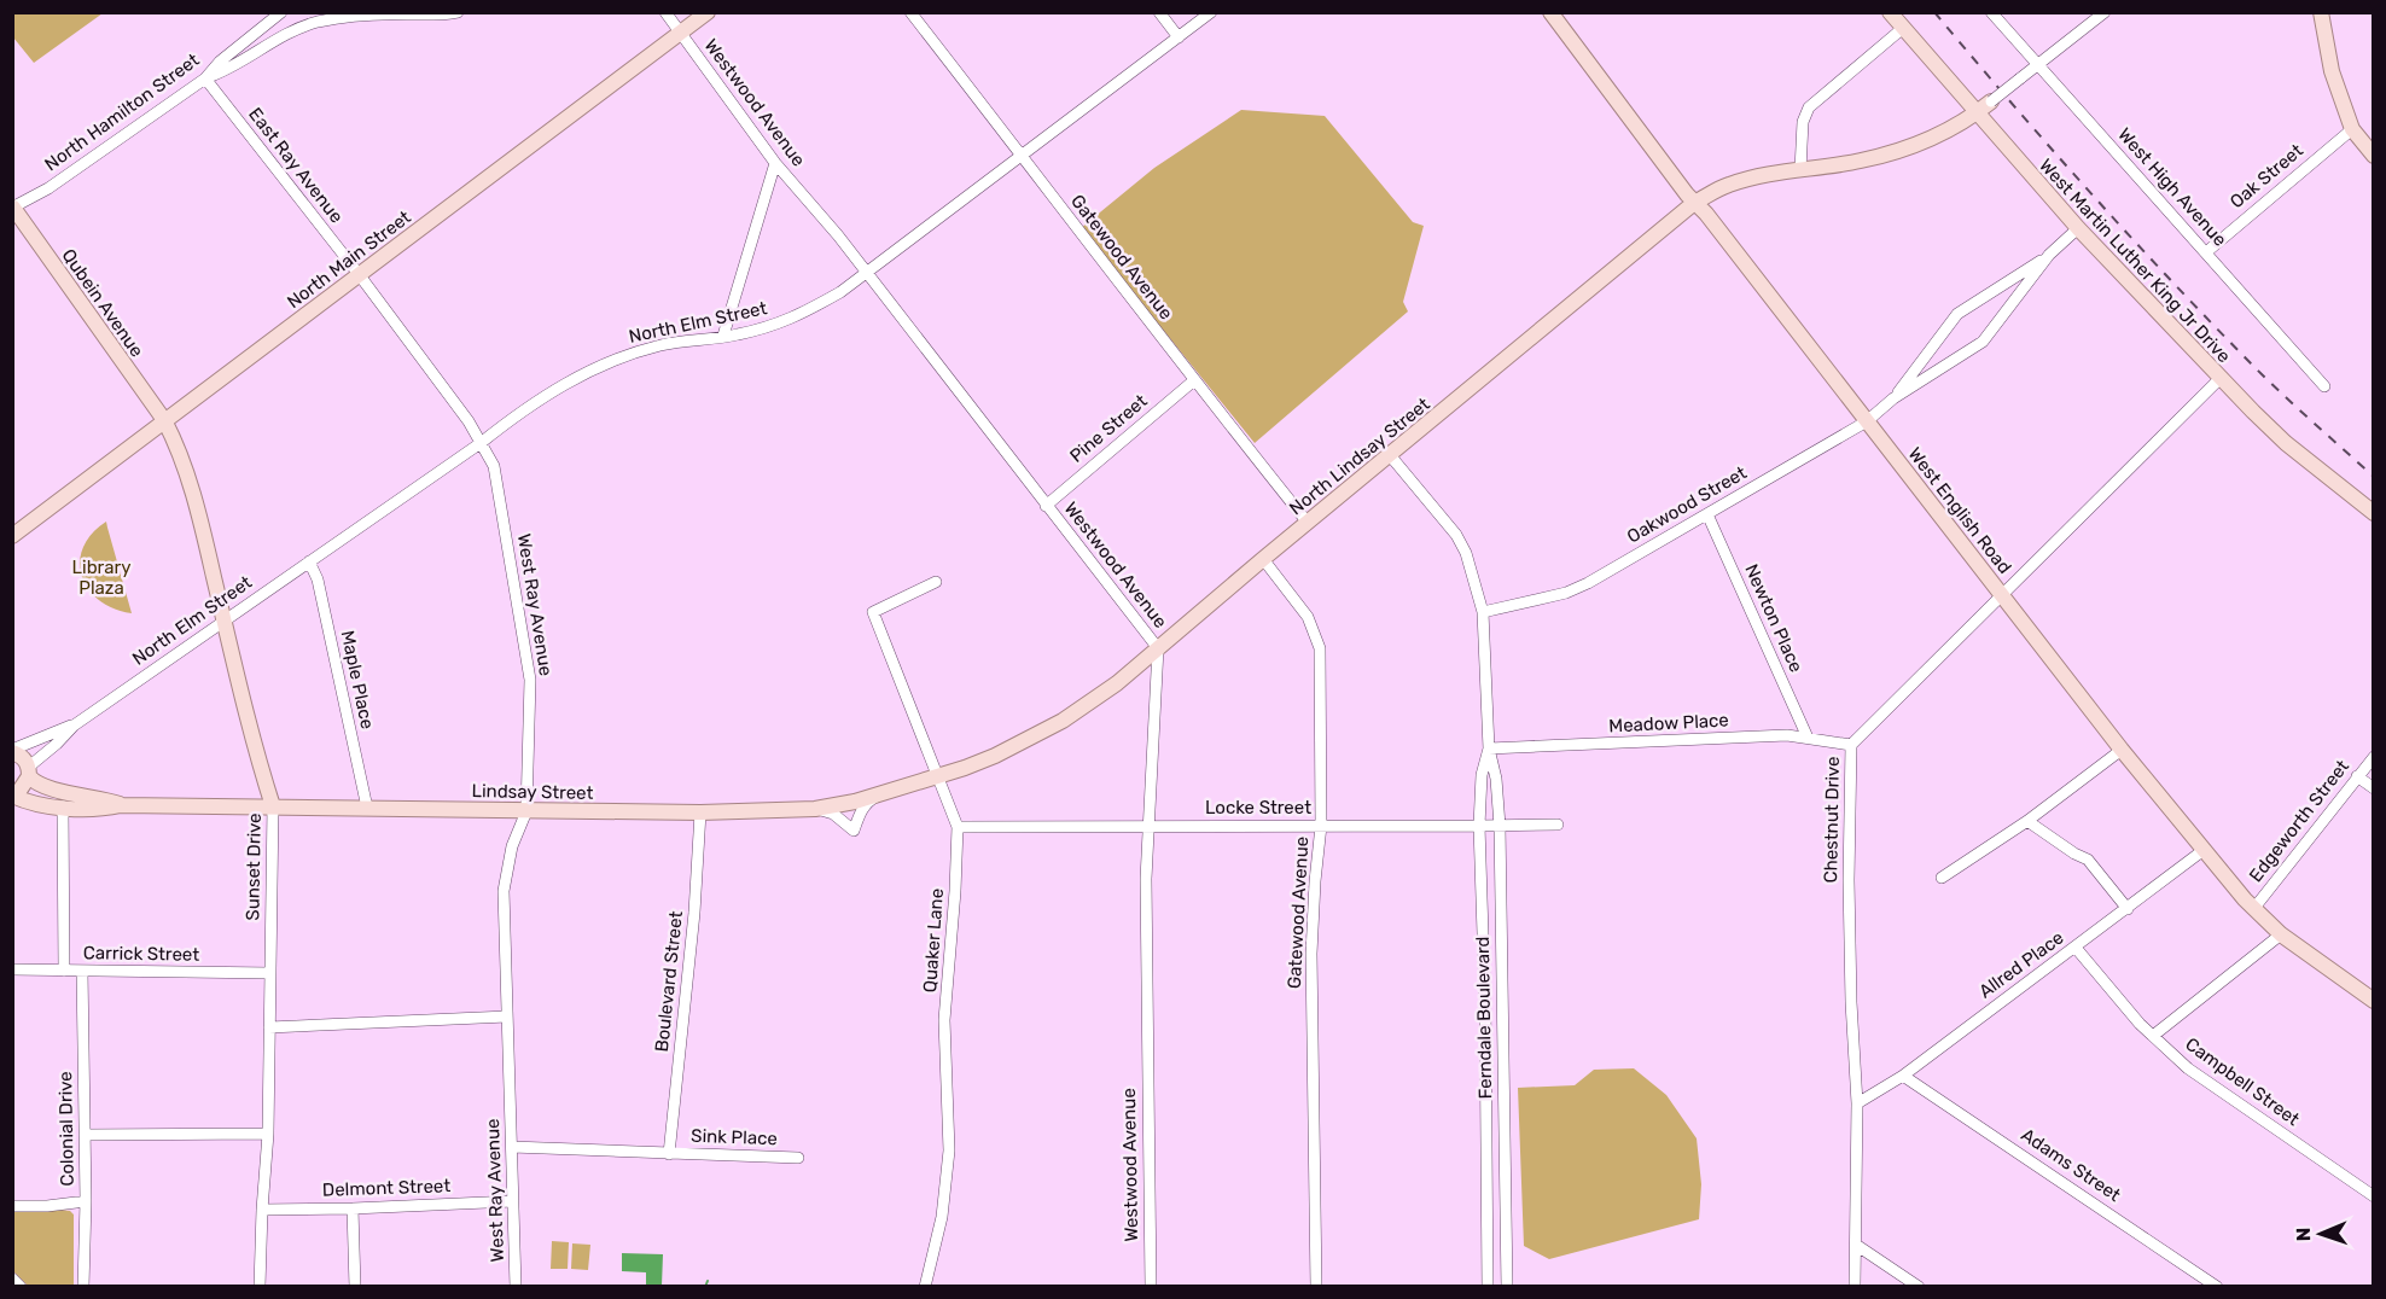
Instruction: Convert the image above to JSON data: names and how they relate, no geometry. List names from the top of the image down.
{
  "streets": {
    "main road": [
      "North Main Street",
      "West Martin Luther King Jr Drive",
      "Qubein Avenue",
      "North Lindsay Street",
      "West English Road",
      "Lindsay Street",
      "Sunset Drive"
    ],
    "street": [
      "Westwood Avenue",
      "North Hamilton Street",
      "East Ray Avenue",
      "Oak Street",
      "West High Avenue",
      "Gatewood Avenue",
      "North Elm Street",
      "Pine Street",
      "Oakwood Street",
      "West Ray Avenue",
      "Newton Place",
      "Maple Place",
      "Meadow Place",
      "Locke Street",
      "Chestnut Drive",
      "Edgeworth Street",
      "Quaker Lane",
      "Carrick Street",
      "Allred Place",
      "Boulevard Street",
      "Ferndale Boulevard",
      "Campbell Street",
      "Colonial Drive",
      "Sink Place",
      "Adams Street",
      "Delmont Street"
    ]
  },
  "crossings": [
    ["Westwood Avenue", "North Main Street"],
    ["Westwood Avenue", "North Elm Street"],
    ["Westwood Avenue", "Pine Street"],
    ["Westwood Avenue", "North Lindsay Street"],
    ["Westwood Avenue", "Locke Street"],
    ["North Hamilton Street", "East Ray Avenue"],
    ["North Hamilton Street", "Qubein Avenue"],
    ["East Ray Avenue", "North Main Street"],
    ["East Ray Avenue", "West Ray Avenue"],
    ["Oak Street", "West High Avenue"],
    ["Gatewood Avenue", "North Elm Street"],
    ["Gatewood Avenue", "Pine Street"],
    ["Gatewood Avenue", "North Lindsay Street"],
    ["Gatewood Avenue", "Locke Street"],
    ["North Main Street", "Qubein Avenue"],
    ["North Main Street", "West Ray Avenue"],
    ["North Main Street", "Sunset Drive"],
    ["West Martin Luther King Jr Drive", "North Lindsay Street"],
    ["West Martin Luther King Jr Drive", "Oakwood Street"],
    ["West Martin Luther King Jr Drive", "Chestnut Drive"],
    ["Qubein Avenue", "Sunset Drive"],
    ["North Elm Street", "West Ray Avenue"],
    ["North Elm Street", "Maple Place"],
    ["North Elm Street", "Sunset Drive"],
    ["North Lindsay Street", "West English Road"],
    ["North Lindsay Street", "Lindsay Street"],
    ["North Lindsay Street", "Quaker Lane"],
    ["North Lindsay Street", "Ferndale Boulevard"],
    ["Oakwood Street", "West English Road"],
    ["Oakwood Street", "Newton Place"],
    ["Oakwood Street", "Ferndale Boulevard"],
    ["West English Road", "Chestnut Drive"],
    ["West English Road", "Edgeworth Street"],
    ["West English Road", "Allred Place"],
    ["West Ray Avenue", "Lindsay Street"],
    ["West Ray Avenue", "Delmont Street"],
    ["Newton Place", "Meadow Place"],
    ["Maple Place", "Lindsay Street"],
    ["Meadow Place", "Chestnut Drive"],
    ["Meadow Place", "Ferndale Boulevard"],
    ["Lindsay Street", "Sunset Drive"],
    ["Lindsay Street", "Quaker Lane"],
    ["Lindsay Street", "Boulevard Street"],
    ["Locke Street", "Quaker Lane"],
    ["Locke Street", "Ferndale Boulevard"],
    ["Chestnut Drive", "Allred Place"],
    ["Sunset Drive", "Carrick Street"],
    ["Sunset Drive", "Delmont Street"],
    ["Carrick Street", "Colonial Drive"],
    ["Allred Place", "Campbell Street"],
    ["Allred Place", "Adams Street"],
    ["Boulevard Street", "Sink Place"]
  ],
  "parks": ["Library Plaza"],
  "north": "left"
}
